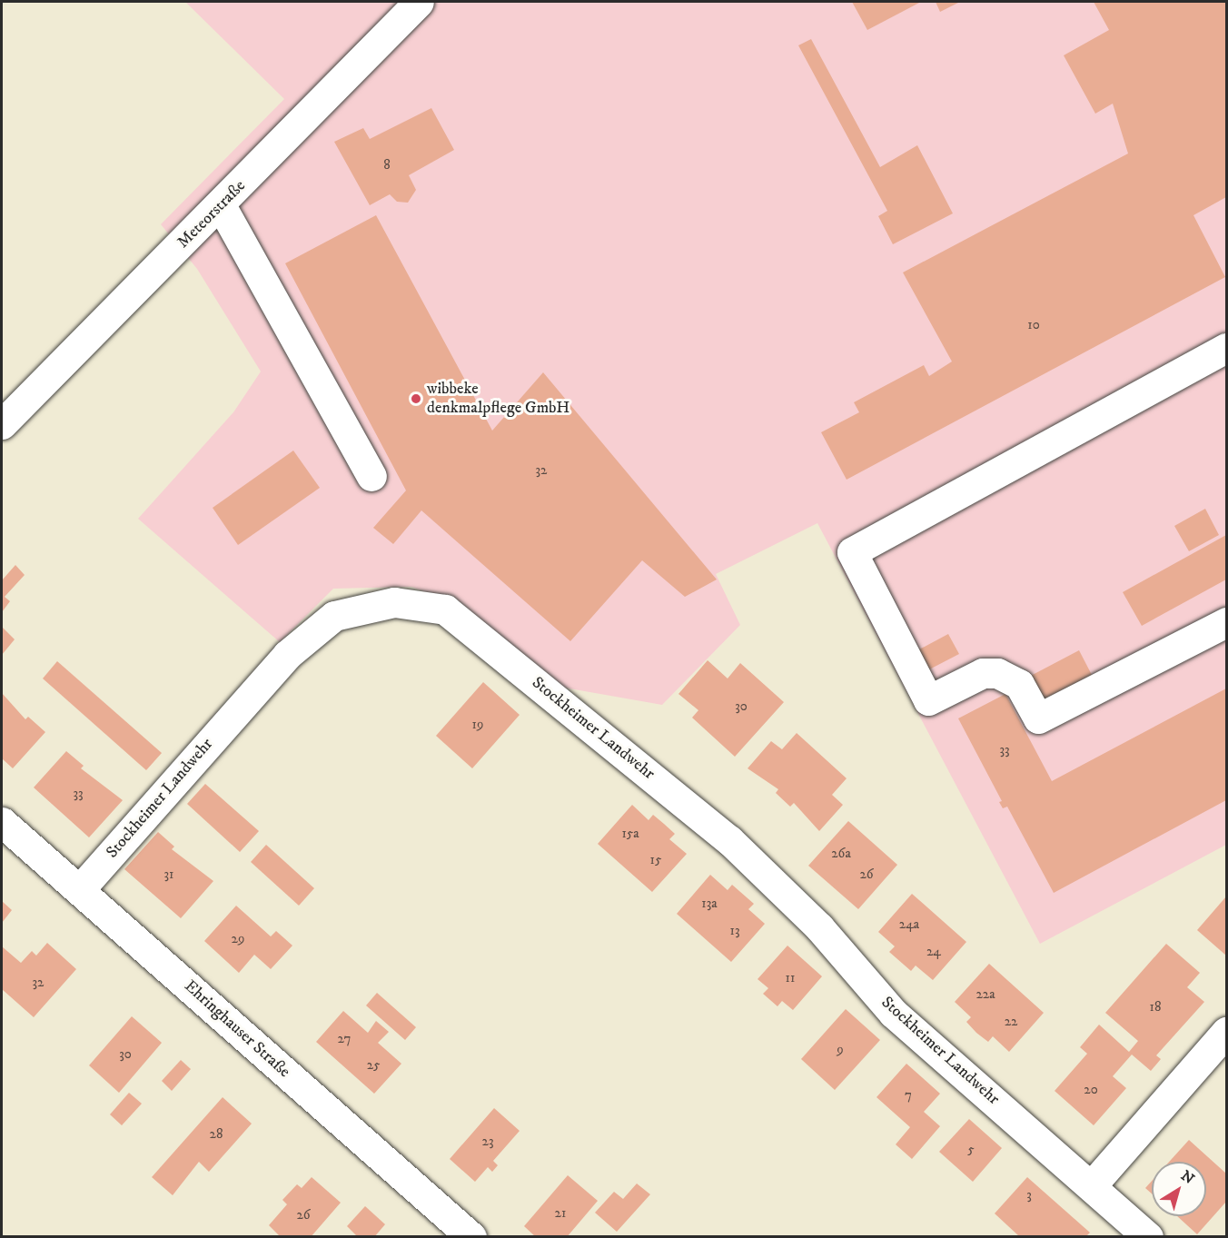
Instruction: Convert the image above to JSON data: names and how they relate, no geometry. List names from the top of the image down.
{
  "streets": {
    "street": ["Meteorstraße", "Stockheimer Landwehr", "Ehringhauser Straße"]
  },
  "crossings": [
    ["Stockheimer Landwehr", "Ehringhauser Straße"]
  ],
  "places": ["wibbeke denkmalpflege GmbH"],
  "house_numbers": [
    "8",
    "10",
    "32",
    "30",
    "19",
    "33",
    "33",
    "15a",
    "26a",
    "15",
    "31",
    "26",
    "13a",
    "24a",
    "13",
    "29",
    "24",
    "11",
    "32",
    "22a",
    "18",
    "22",
    "27",
    "9",
    "30",
    "25",
    "20",
    "7",
    "28",
    "23",
    "5",
    "3",
    "21",
    "26"
  ],
  "north": "top right"
}
